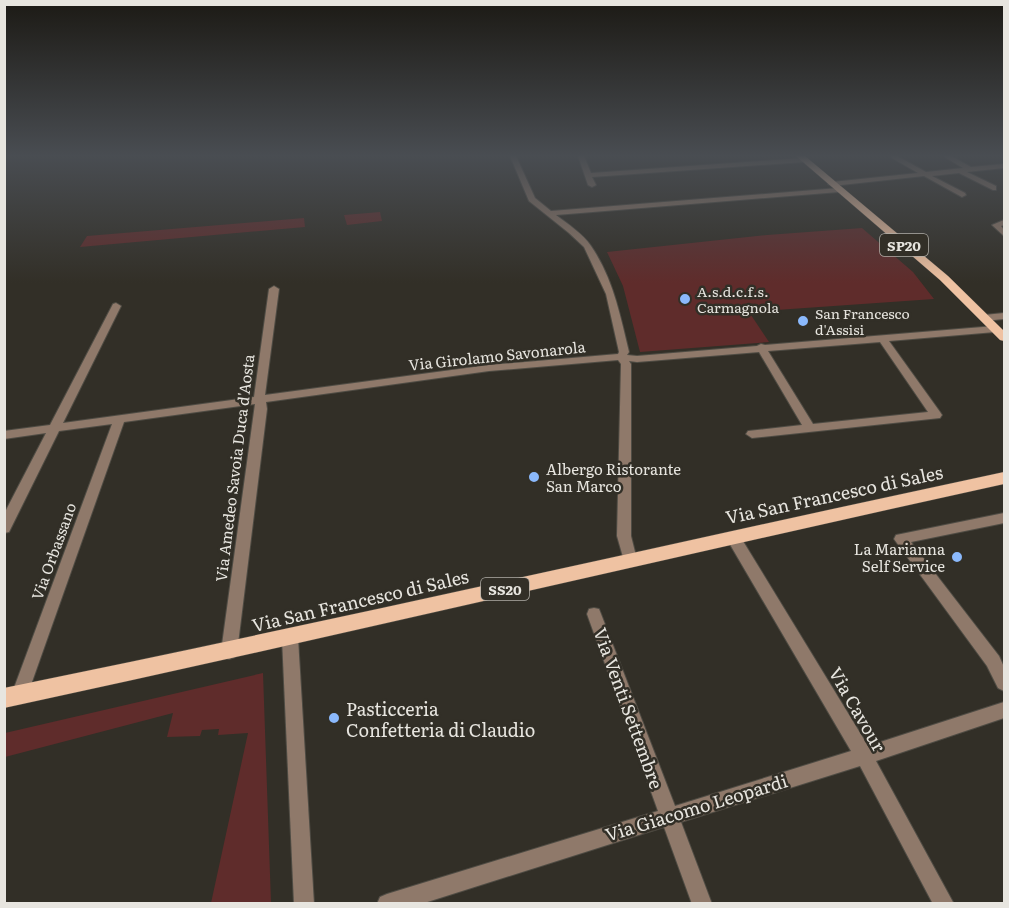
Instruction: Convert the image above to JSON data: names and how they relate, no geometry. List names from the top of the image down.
{
  "streets": {
    "main road": ["SP20", "Via San Francesco di Sales", "SS20"],
    "street": [
      "Via Girolamo Savonarola",
      "Via Amedeo Savoia Duca d'Aosta",
      "Via Orbassano",
      "Via Venti Settembre",
      "Via Cavour",
      "Via Giacomo Leopardi"
    ]
  },
  "crossings": [
    ["SP20", "Via Girolamo Savonarola"],
    ["Via Girolamo Savonarola", "Via Amedeo Savoia Duca d'Aosta"],
    ["Via Girolamo Savonarola", "Via Orbassano"],
    ["Via Amedeo Savoia Duca d'Aosta", "Via San Francesco di Sales"],
    ["Via San Francesco di Sales", "Via Orbassano"],
    ["Via San Francesco di Sales", "Via Cavour"],
    ["Via Venti Settembre", "Via Giacomo Leopardi"],
    ["Via Cavour", "Via Giacomo Leopardi"]
  ],
  "places": [
    "A.s.d.c.f.s. Carmagnola",
    "San Francesco d'Assisi",
    "Albergo Ristorante San Marco",
    "La Marianna Self Service",
    "Pasticceria Confetteria di Claudio"
  ]
}
